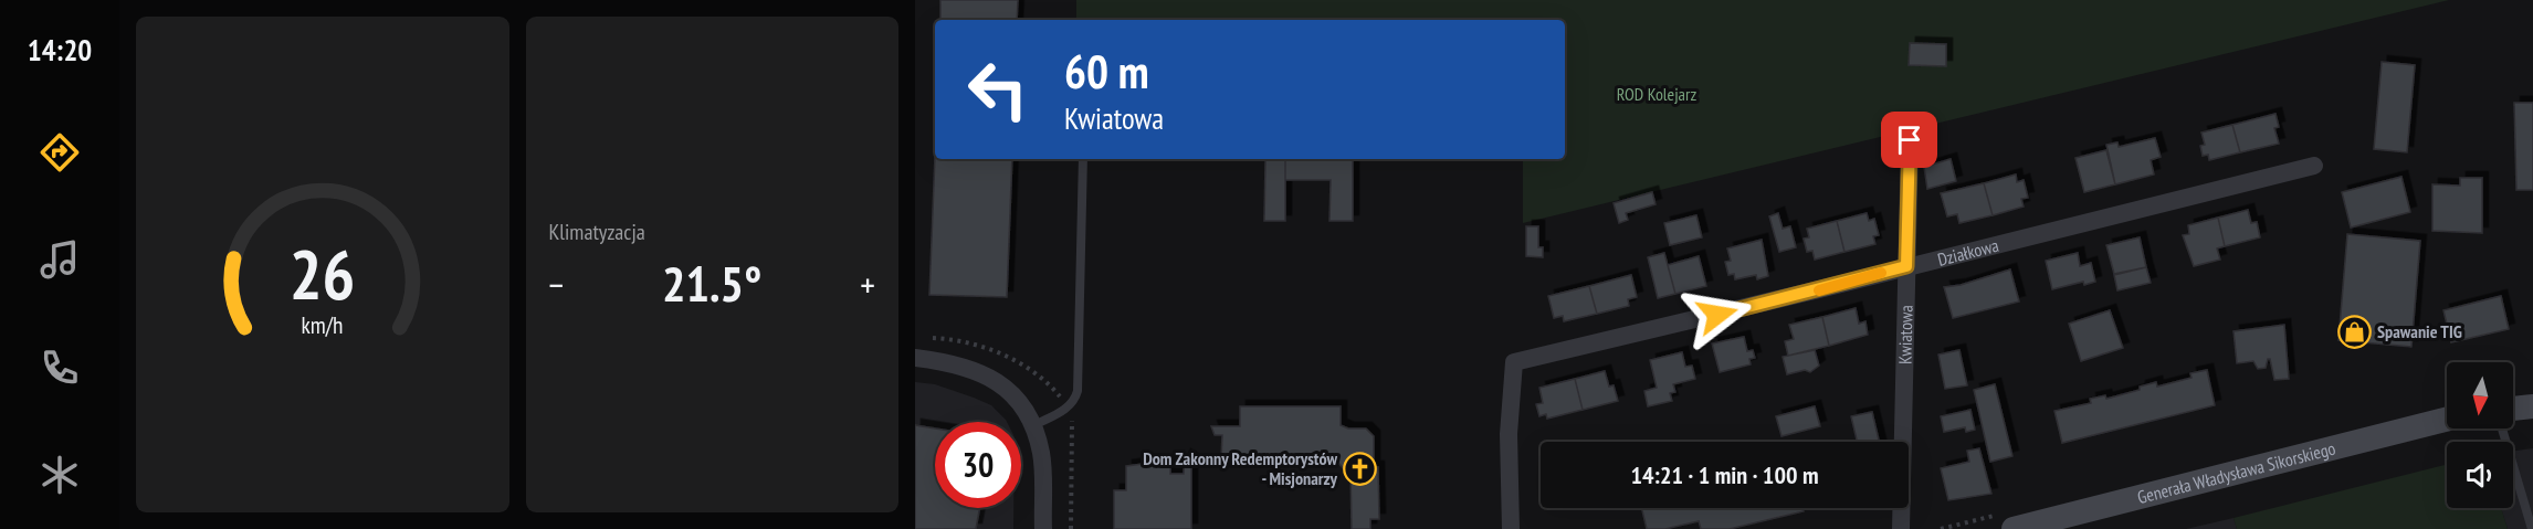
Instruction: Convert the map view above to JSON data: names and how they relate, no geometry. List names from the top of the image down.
{
  "streets": {
    "street": ["Działkowa", "Kwiatowa", "Generała Władysława Sikorskiego"]
  },
  "crossings": [
    ["Działkowa", "Kwiatowa"]
  ],
  "parks": ["ROD Kolejarz"],
  "places": {
    "shop": ["Spawanie TIG"],
    "church": ["Dom Zakonny Redemptorystów - Misjonarzy"]
  },
  "north": "bottom",
  "page": {
    "tabs": "14:20",
    "tile": "Klimatyzacja",
    "turn": ["60 m", "Kwiatowa"],
    "heat": ["−", "21.5°", "+"],
    "limit": "30",
    "trip": "14:21 · 1 min · 100 m",
    "gauge": ["26", "km/h"]
  }
}
